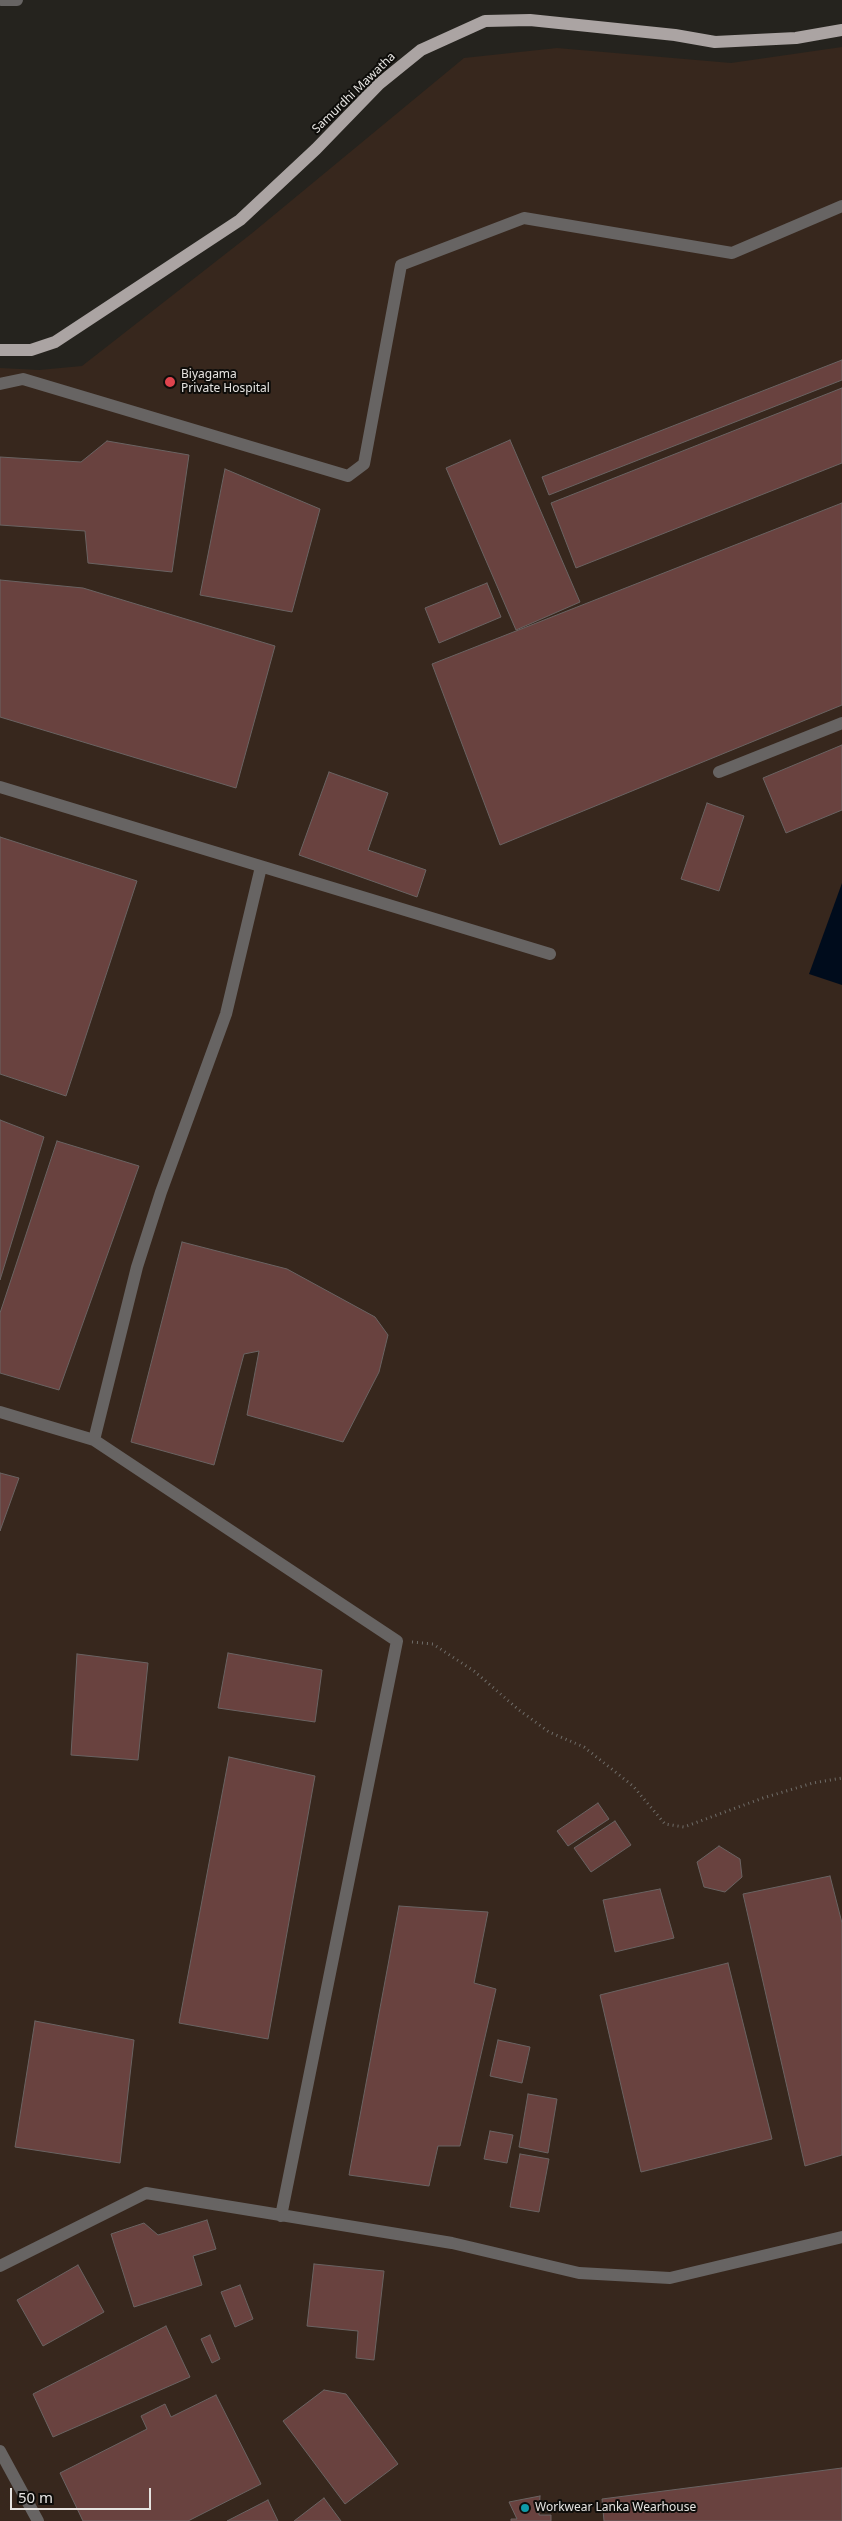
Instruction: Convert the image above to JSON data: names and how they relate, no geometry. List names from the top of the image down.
{
  "streets": {
    "main road": ["Samurdhi Mawatha"]
  },
  "places": ["Biyagama Private Hospital", "Workwear Lanka Wearhouse"],
  "scale_bar": "50 m"
}
